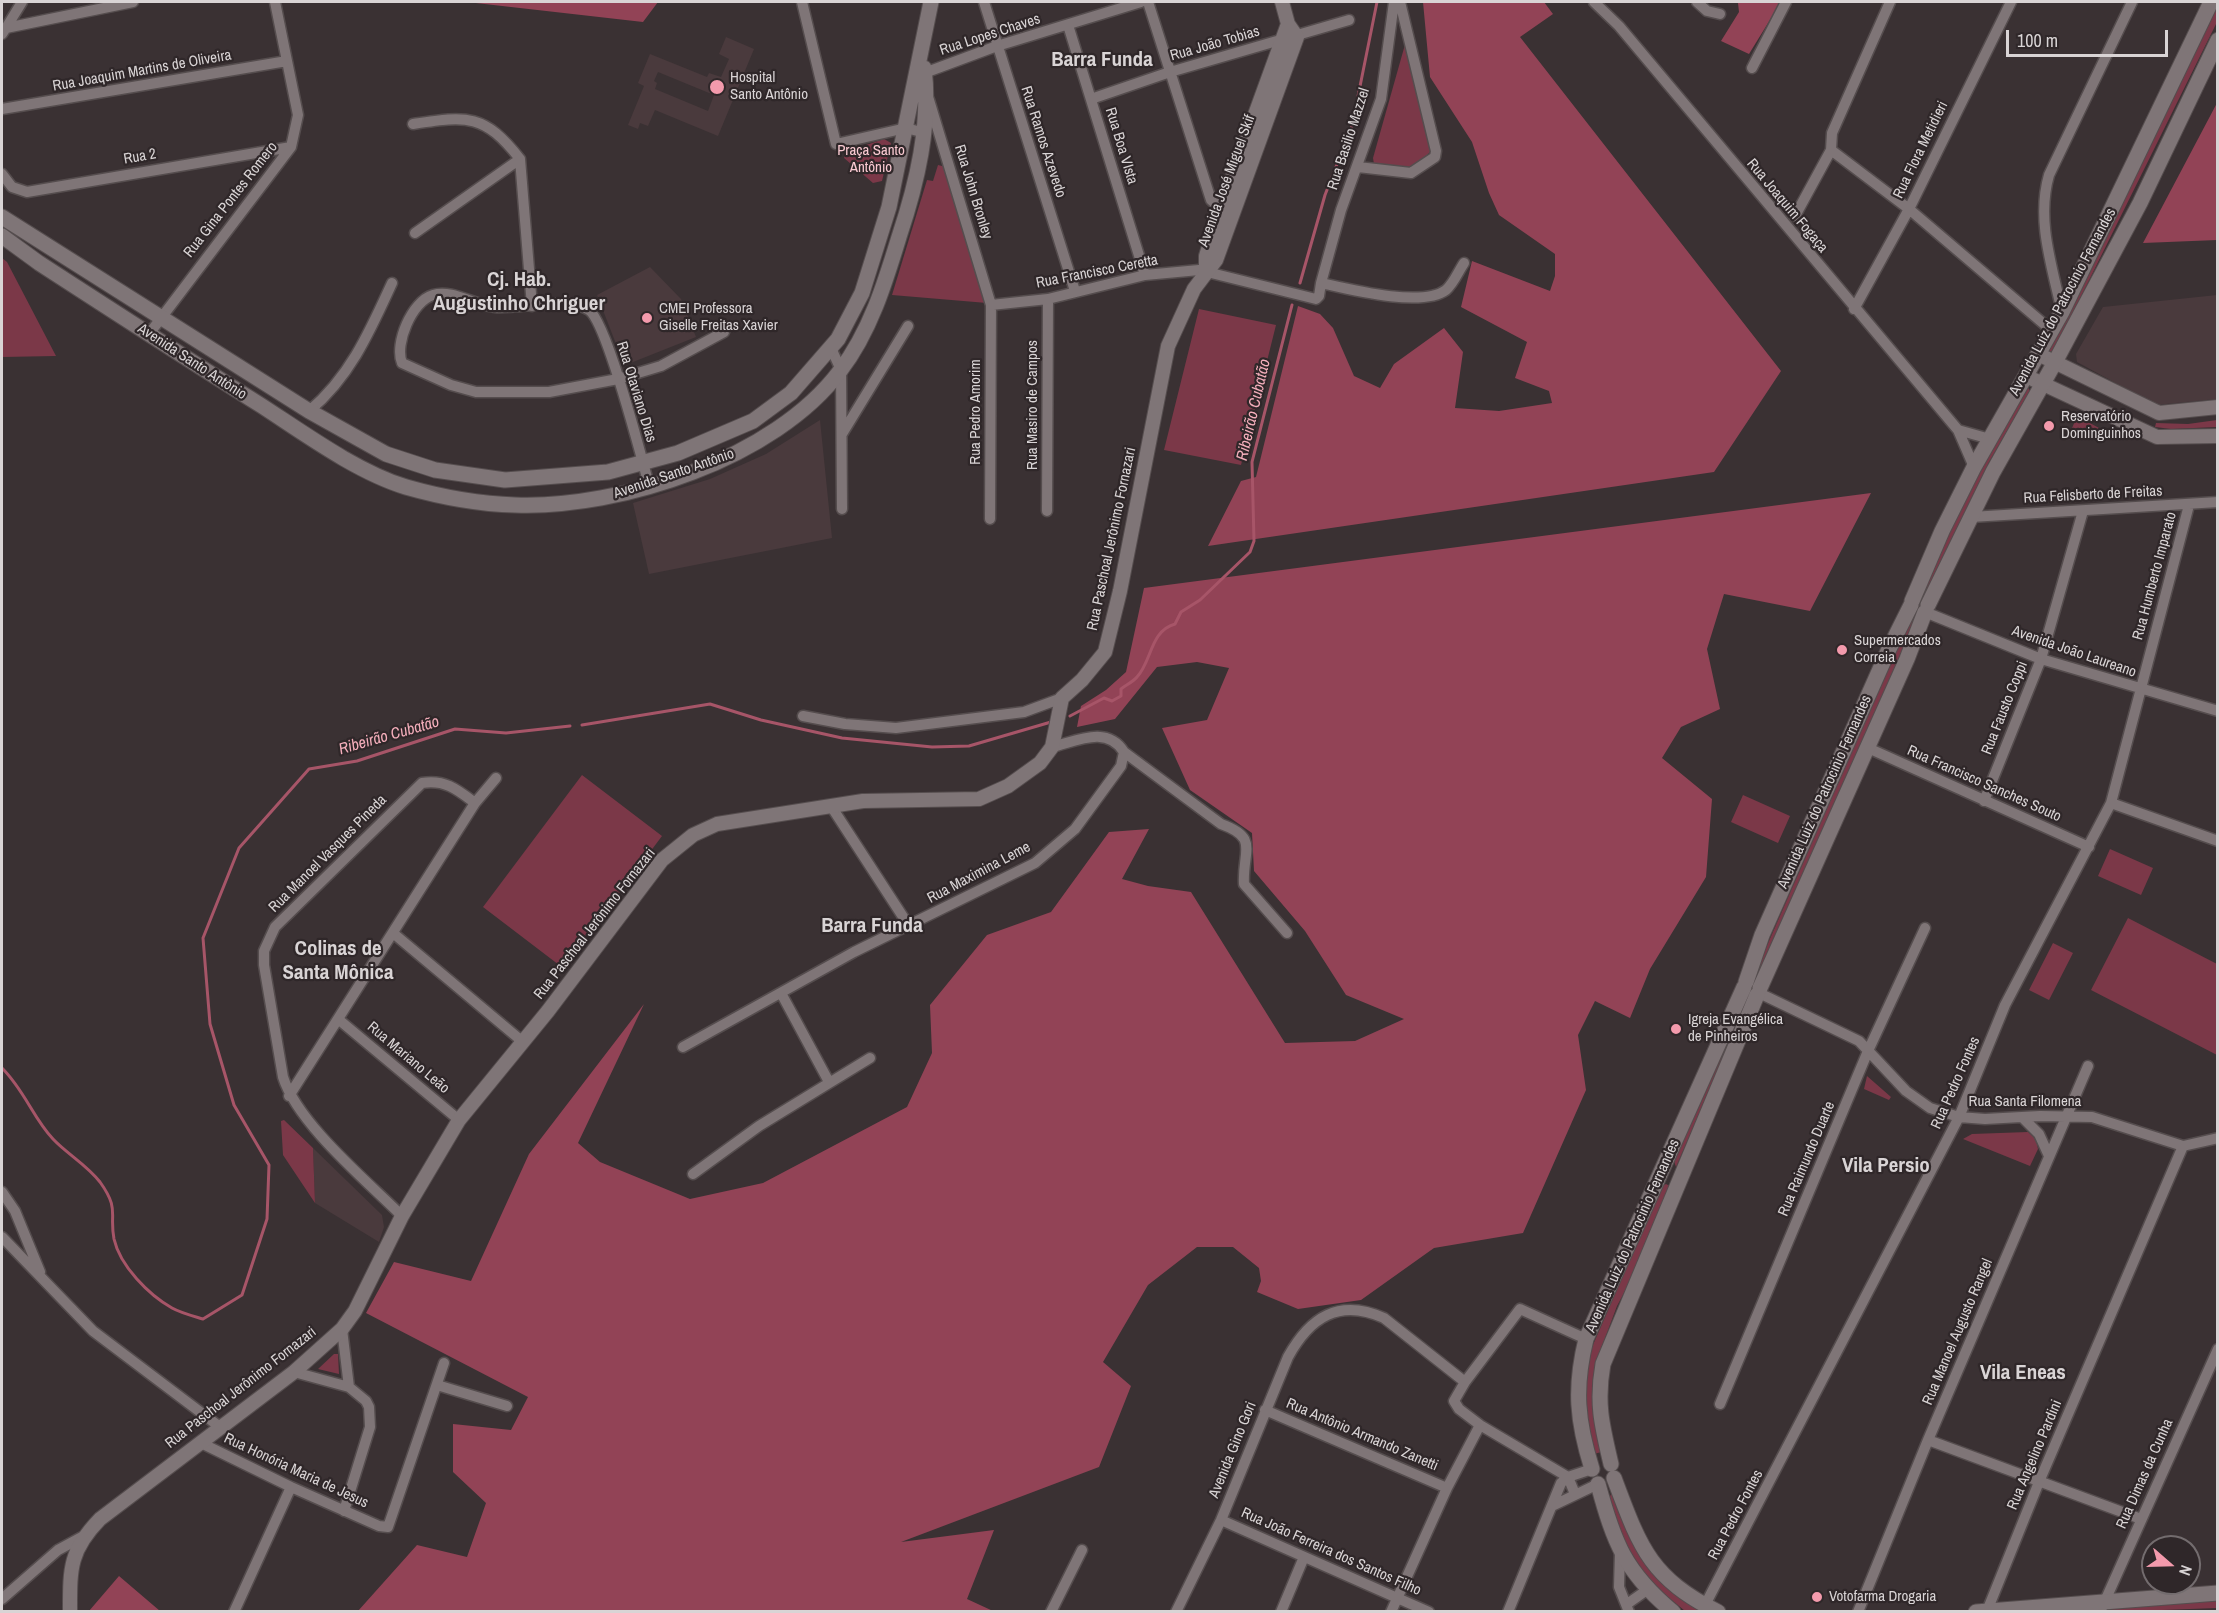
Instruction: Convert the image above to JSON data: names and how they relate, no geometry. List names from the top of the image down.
{
  "streets": {
    "main road": ["Avenida Luiz do Patrocinio Fernandes", "Avenida Santo Antônio"],
    "street": [
      "Rua Lopes Chaves",
      "Rua João Tobias",
      "Rua Joaquim Martins de Oliveira",
      "Rua Basilio Mazzel",
      "Rua Ramos Azevedo",
      "Rua Boa VIsta",
      "Rua Flora Metidieri",
      "Rua 2",
      "Avenida José Miguel Skif",
      "Rua John Bronley",
      "Rua Gina Pontes Romero",
      "Rua Joaquim Fogaça",
      "Rua Francisco Ceretta",
      "Rua Otaviano Dias",
      "Rua Masiro de Campos",
      "Rua Pedro Amorim",
      "Rua Felisberto de Freitas",
      "Rua Paschoal Jerônimo Fornazari",
      "Rua Humberto Imparato",
      "Avenida João Laureano",
      "Rua Fausto Coppi",
      "Rua Francisco Sanches Souto",
      "Rua Manoel Vasques Pineda",
      "Rua Maximina Leme",
      "Rua Mariano Leão",
      "Rua Pedro Fontes",
      "Rua Santa Filomena",
      "Rua Raimundo Duarte",
      "Rua Manoel Augusto Rangel",
      "Rua Antônio Armando Zanetti",
      "Avenida Gino Gori",
      "Rua Angelino Pardini",
      "Rua Honória Maria de Jesus",
      "Rua Dimas da Cunha",
      "Rua João Ferreira dos Santos Filho"
    ]
  },
  "crossings": [
    ["Rua Lopes Chaves", "Rua Ramos Azevedo"],
    ["Rua Lopes Chaves", "Rua Boa VIsta"],
    ["Rua Lopes Chaves", "Rua John Bronley"],
    ["Rua Lopes Chaves", "Avenida Santo Antônio"],
    ["Rua João Tobias", "Rua Boa VIsta"],
    ["Rua João Tobias", "Avenida José Miguel Skif"],
    ["Rua Joaquim Martins de Oliveira", "Rua Gina Pontes Romero"],
    ["Rua Basilio Mazzel", "Rua Francisco Ceretta"],
    ["Rua Ramos Azevedo", "Rua Francisco Ceretta"],
    ["Rua Boa VIsta", "Rua Francisco Ceretta"],
    ["Rua Flora Metidieri", "Rua Joaquim Fogaça"],
    ["Rua 2", "Rua Gina Pontes Romero"],
    ["Avenida José Miguel Skif", "Rua Francisco Ceretta"],
    ["Avenida José Miguel Skif", "Rua Paschoal Jerônimo Fornazari"],
    ["Rua John Bronley", "Rua Francisco Ceretta"],
    ["Rua John Bronley", "Avenida Santo Antônio"],
    ["Rua John Bronley", "Rua Pedro Amorim"],
    ["Rua Gina Pontes Romero", "Avenida Santo Antônio"],
    ["Rua Joaquim Fogaça", "Avenida Luiz do Patrocinio Fernandes"],
    ["Rua Francisco Ceretta", "Rua Masiro de Campos"],
    ["Rua Francisco Ceretta", "Rua Pedro Amorim"],
    ["Rua Francisco Ceretta", "Rua Paschoal Jerônimo Fornazari"],
    ["Avenida Luiz do Patrocinio Fernandes", "Rua Felisberto de Freitas"],
    ["Avenida Luiz do Patrocinio Fernandes", "Avenida João Laureano"],
    ["Avenida Luiz do Patrocinio Fernandes", "Rua Francisco Sanches Souto"],
    ["Avenida Luiz do Patrocinio Fernandes", "Rua Pedro Fontes"],
    ["Avenida Luiz do Patrocinio Fernandes", "Rua Santa Filomena"],
    ["Avenida Santo Antônio", "Rua Otaviano Dias"],
    ["Rua Felisberto de Freitas", "Rua Humberto Imparato"],
    ["Rua Felisberto de Freitas", "Rua Fausto Coppi"],
    ["Rua Paschoal Jerônimo Fornazari", "Rua Manoel Vasques Pineda"],
    ["Rua Paschoal Jerônimo Fornazari", "Rua Mariano Leão"],
    ["Rua Paschoal Jerônimo Fornazari", "Rua Honória Maria de Jesus"],
    ["Rua Humberto Imparato", "Avenida João Laureano"],
    ["Rua Humberto Imparato", "Rua Pedro Fontes"],
    ["Avenida João Laureano", "Rua Fausto Coppi"],
    ["Avenida João Laureano", "Rua Pedro Fontes"],
    ["Rua Fausto Coppi", "Rua Francisco Sanches Souto"],
    ["Rua Francisco Sanches Souto", "Rua Pedro Fontes"],
    ["Rua Pedro Fontes", "Rua Santa Filomena"],
    ["Rua Santa Filomena", "Rua Raimundo Duarte"],
    ["Rua Santa Filomena", "Rua Manoel Augusto Rangel"],
    ["Rua Santa Filomena", "Rua Angelino Pardini"],
    ["Rua Antônio Armando Zanetti", "Avenida Gino Gori"],
    ["Avenida Gino Gori", "Rua João Ferreira dos Santos Filho"]
  ],
  "districts": [
    "Barra Funda",
    "Cj. Hab. Augustinho Chriguer",
    "Barra Funda",
    "Colinas de Santa Mônica",
    "Vila Persio",
    "Vila Eneas"
  ],
  "water": ["Ribeirão Cubatão"],
  "parks": ["Praça Santo Antônio"],
  "places": [
    "Hospital Santo Antônio",
    "CMEI Professora Giselle Freitas Xavier",
    "Reservatório Dominguinhos",
    "Supermercados Correia",
    "Igreja Evangélica de Pinheiros",
    "Votofarma Drogaria"
  ],
  "scale_bar": "100 m",
  "north": "right"
}
